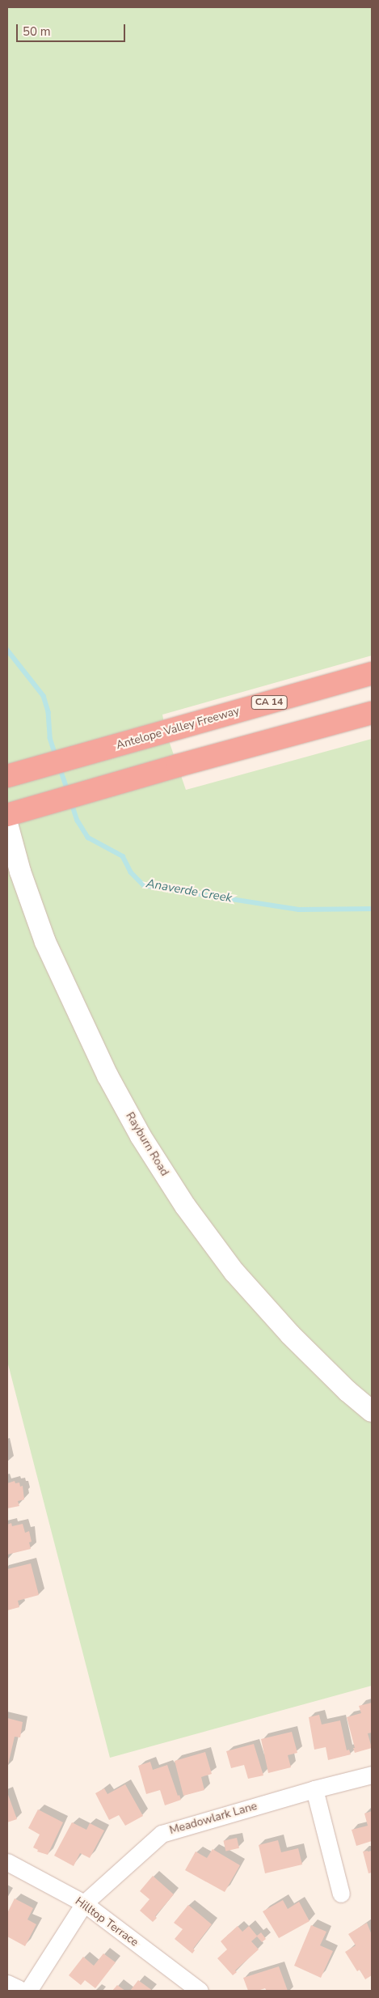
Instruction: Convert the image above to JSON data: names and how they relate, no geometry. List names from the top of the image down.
{
  "streets": {
    "highway": ["CA 14", "Antelope Valley Freeway"],
    "street": ["Rayburn Road", "Meadowlark Lane", "Hilltop Terrace"]
  },
  "crossings": [
    ["Meadowlark Lane", "Hilltop Terrace"]
  ],
  "water": ["Anaverde Creek"],
  "scale_bar": "50 m"
}
